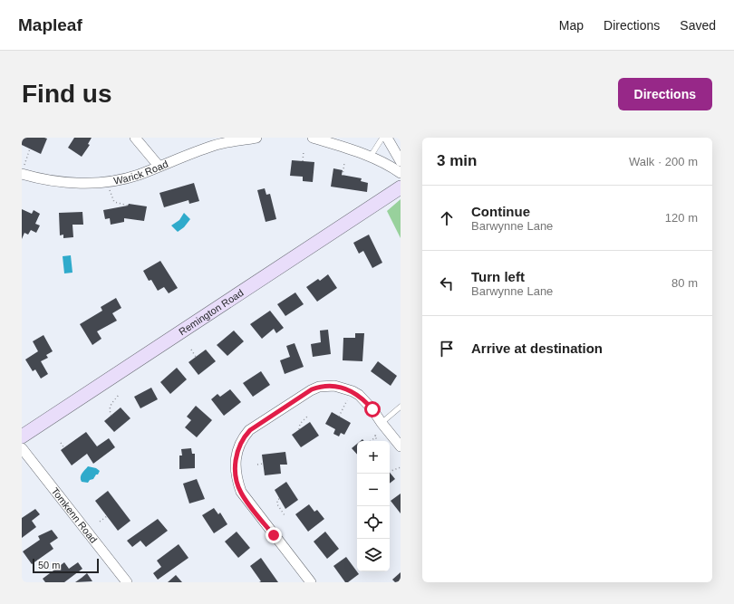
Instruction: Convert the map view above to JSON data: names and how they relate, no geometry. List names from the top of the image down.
{
  "streets": {
    "main road": ["Remington Road"],
    "street": ["Warick Road", "Tomkenn Road"]
  },
  "scale_bar": "50 m",
  "page": {
    "header": "Mapleaf",
    "nav": ["Map", "Directions", "Saved"],
    "buttons": "Directions",
    "title": "Find us",
    "heading": ["3 min", "Walk · 200 m"],
    "list": [
      ["Continue", "Barwynne Lane", "120 m"],
      ["Turn left", "Barwynne Lane", "80 m"],
      "Arrive at destination"
    ],
    "map_buttons": ["+", "−"],
    "scale": "50 m"
  }
}
